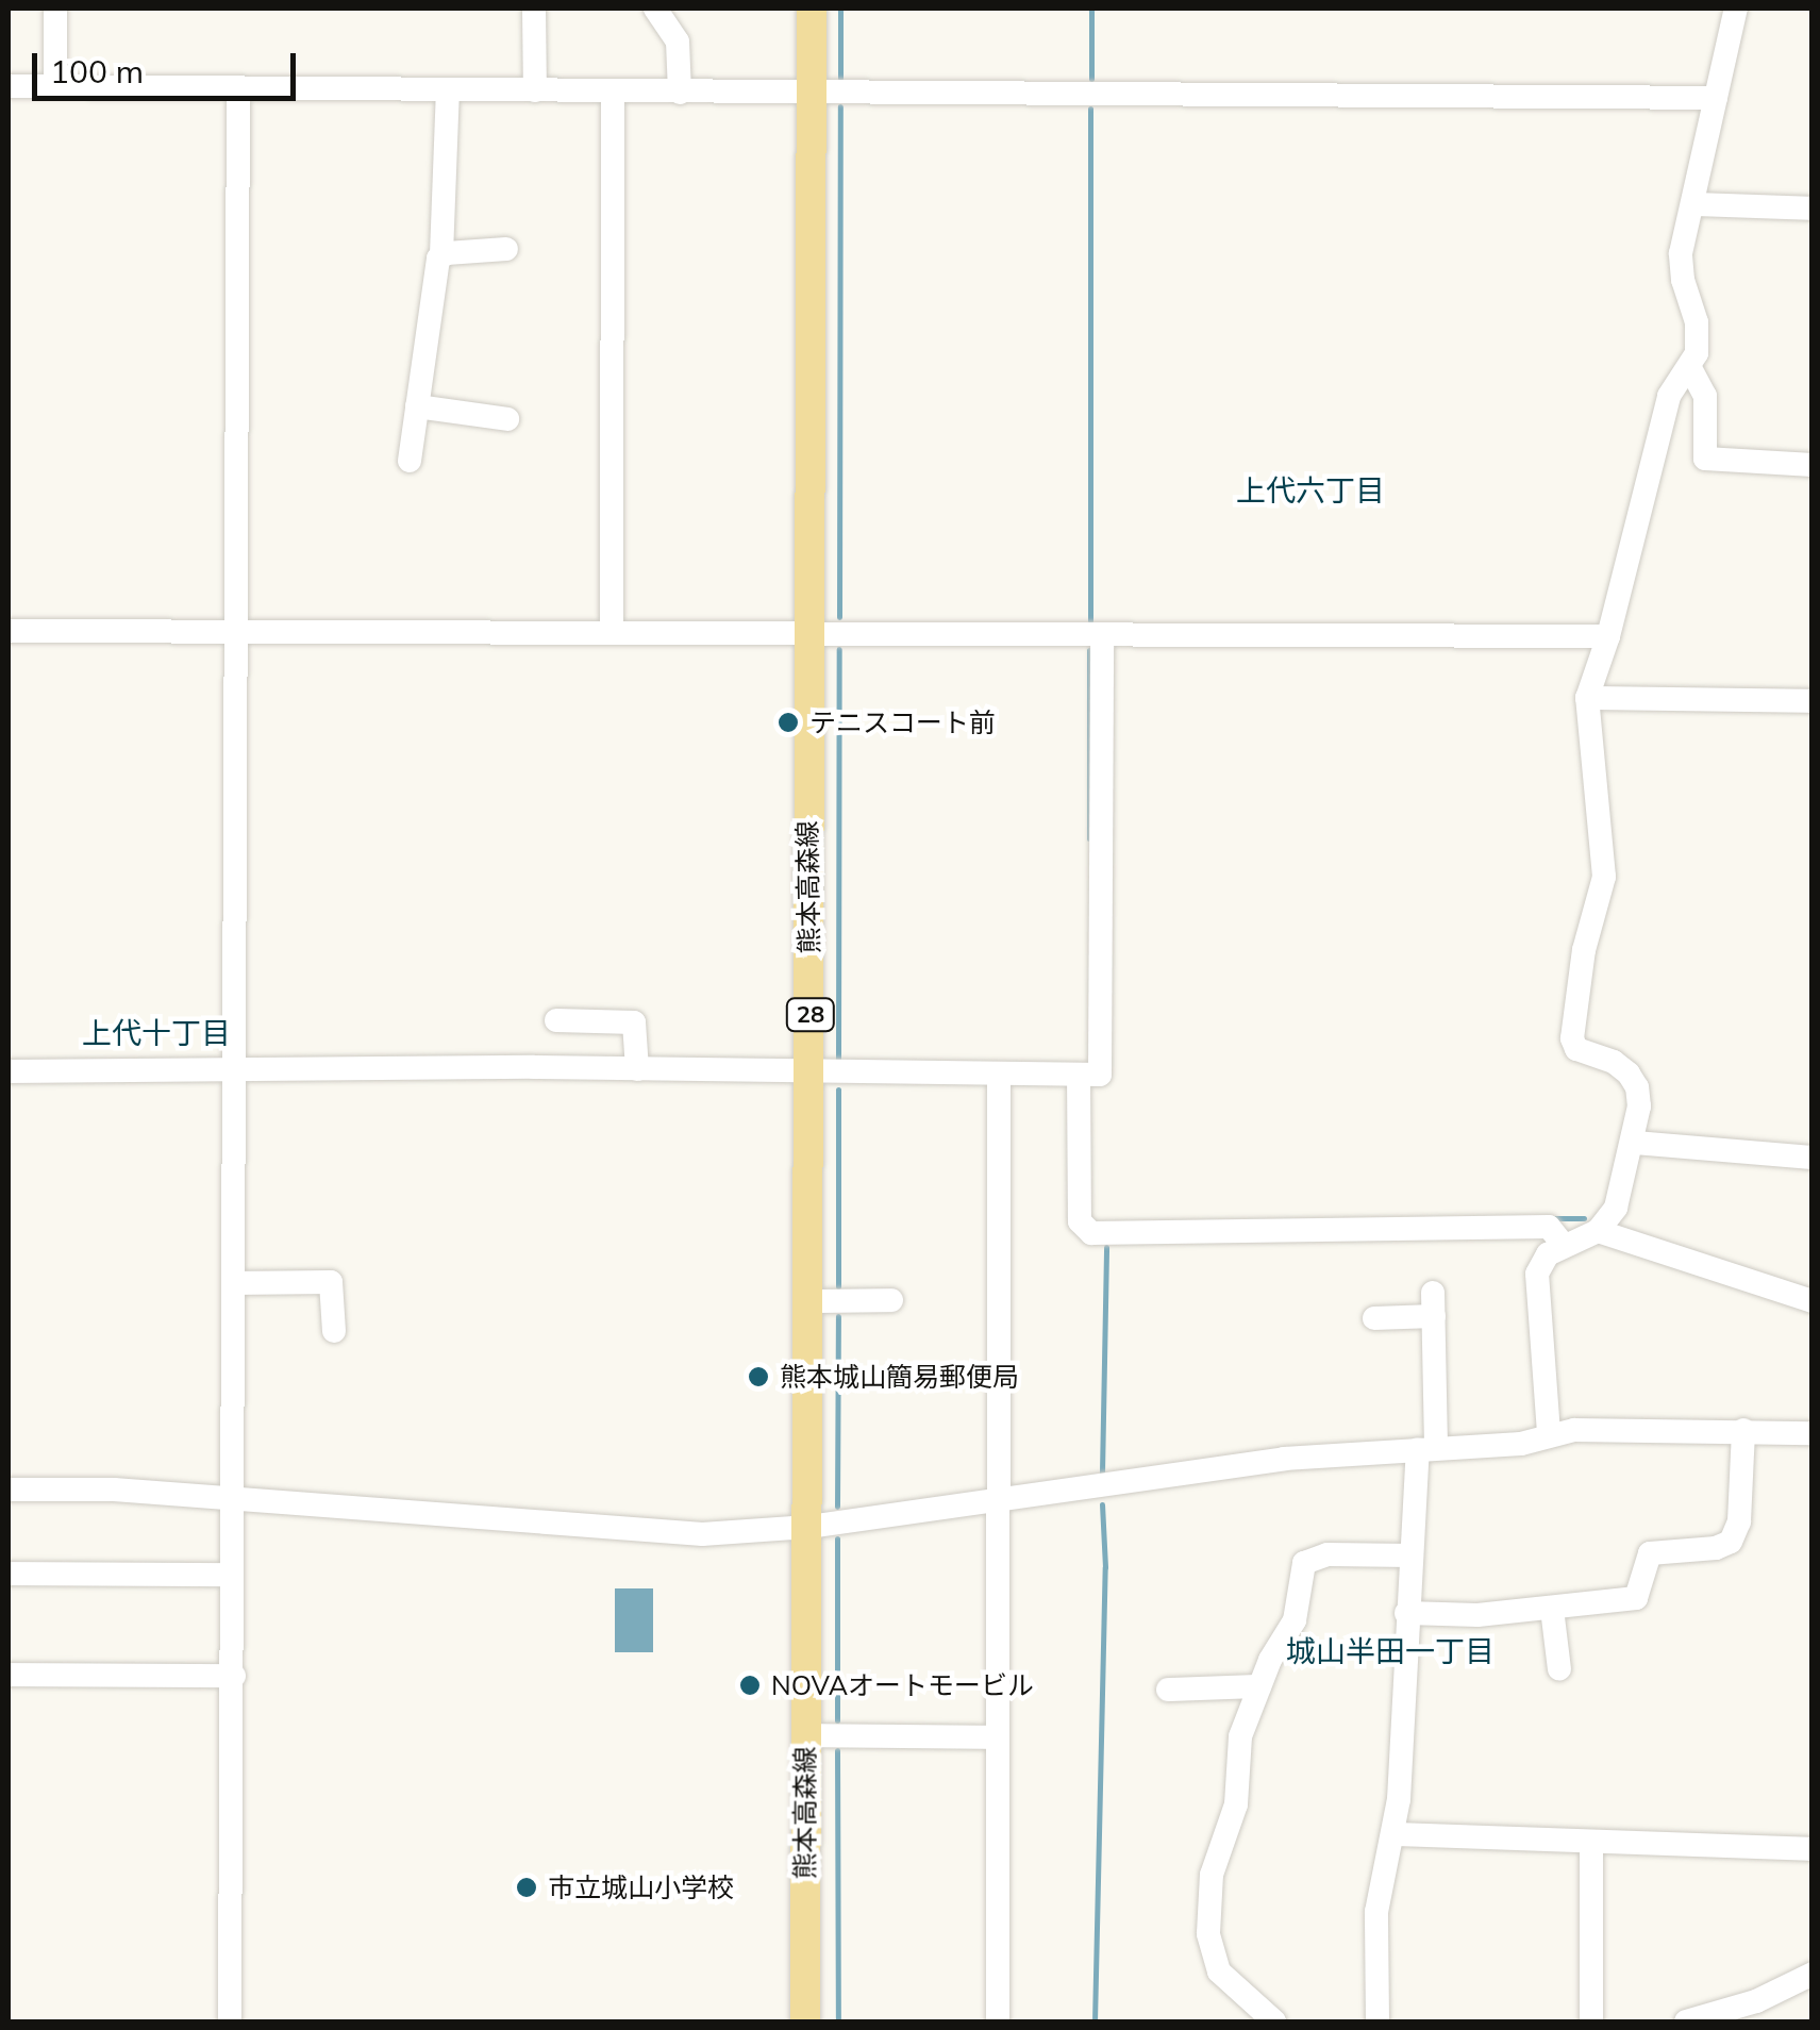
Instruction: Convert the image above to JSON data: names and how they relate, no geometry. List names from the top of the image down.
{
  "streets": {
    "main road": ["熊本高森線", "28"]
  },
  "districts": ["上代六丁目", "上代十丁目", "城山半田一丁目"],
  "places": [
    "テニスコート前",
    "熊本城山簡易郵便局",
    "NOVAオートモービル",
    "市立城山小学校"
  ],
  "scale_bar": "100 m"
}
